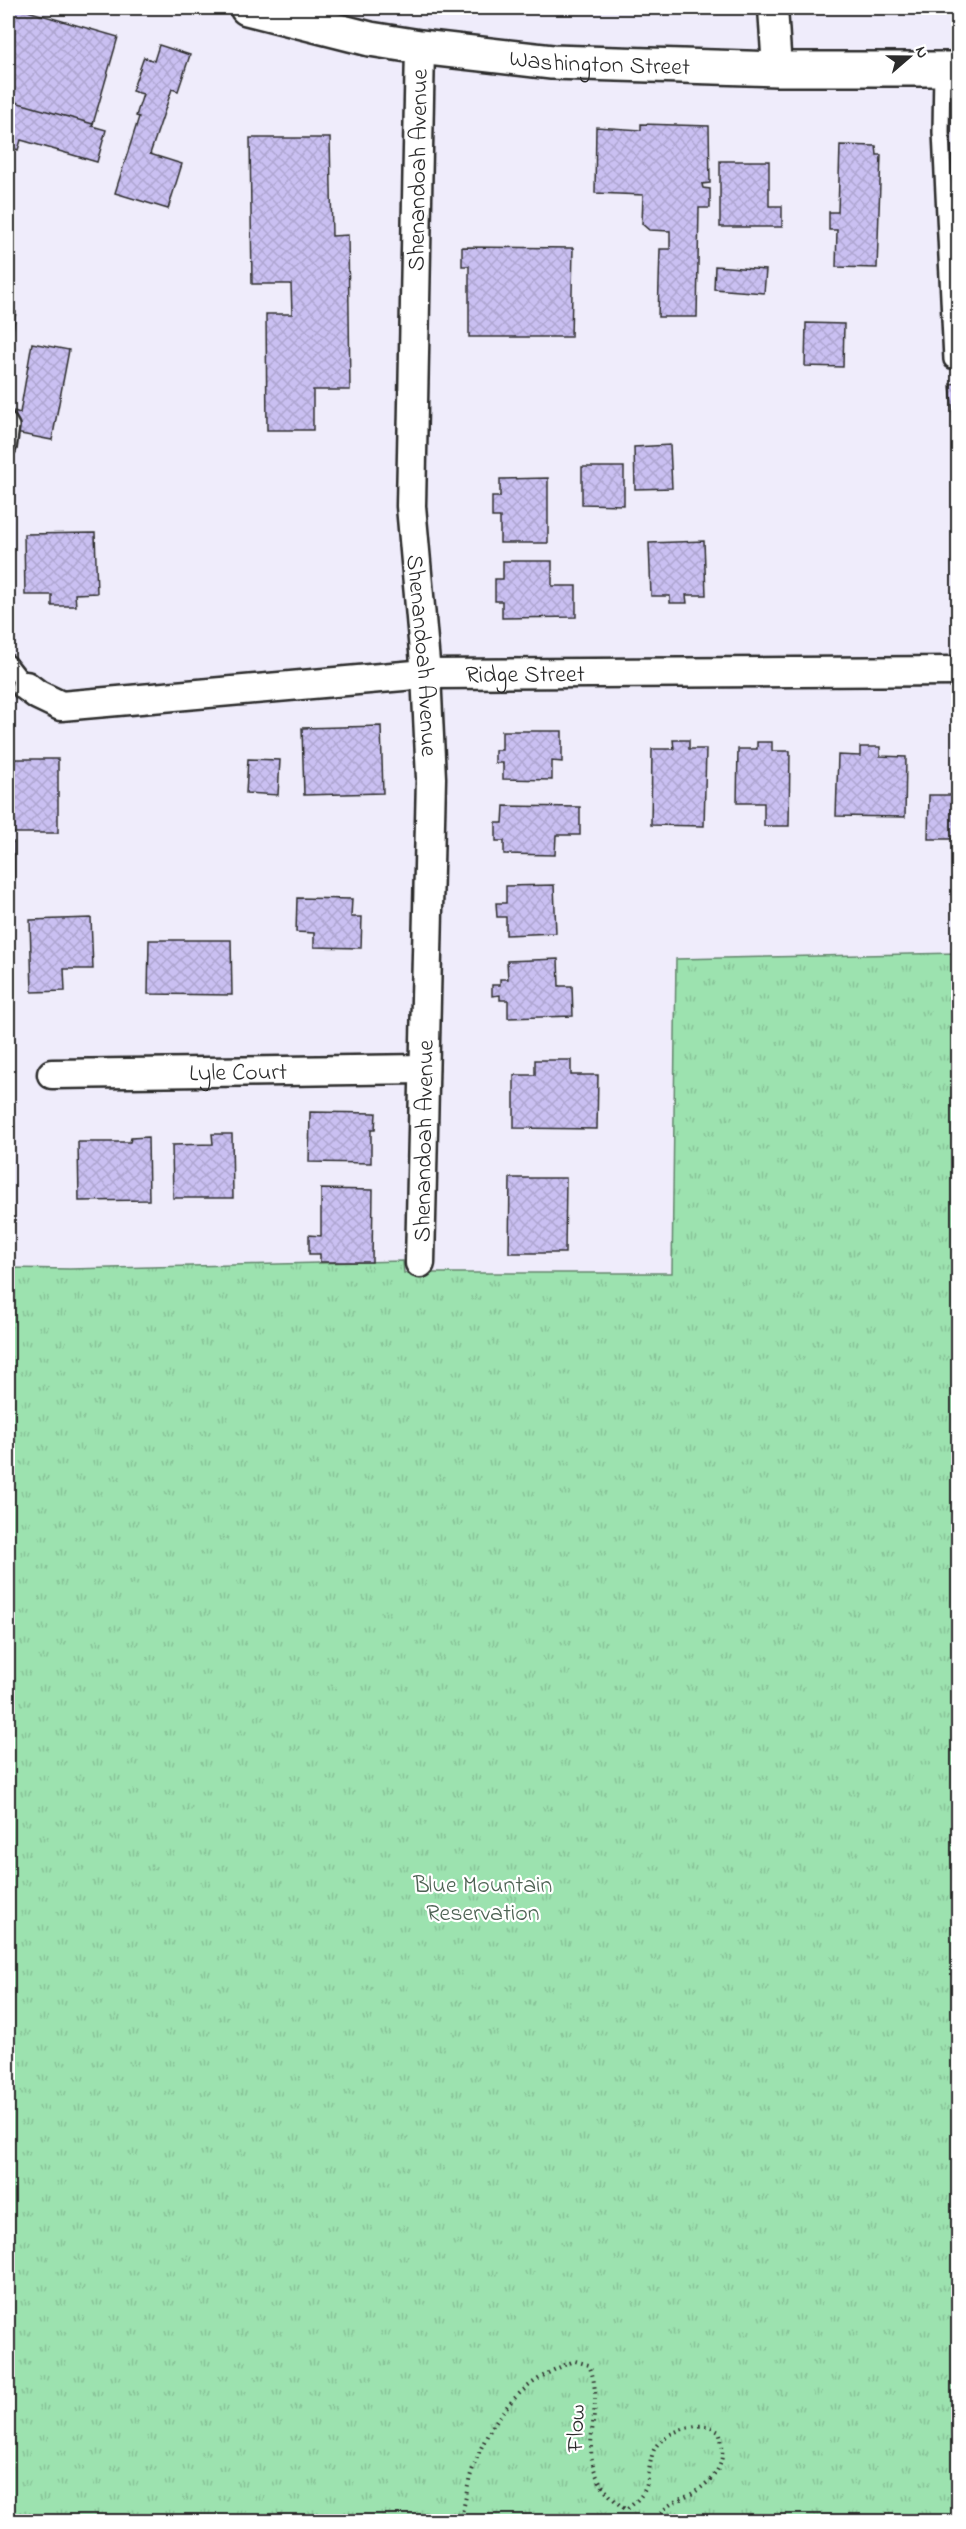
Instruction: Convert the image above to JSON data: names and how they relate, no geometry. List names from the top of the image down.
{
  "streets": {
    "street": [
      "Washington Street",
      "Shenandoah Avenue",
      "Ridge Street",
      "Lyle Court"
    ],
    "path": ["Flow"]
  },
  "crossings": [
    ["Washington Street", "Shenandoah Avenue"],
    ["Shenandoah Avenue", "Ridge Street"],
    ["Shenandoah Avenue", "Lyle Court"]
  ],
  "parks": ["Blue Mountain Reservation"],
  "north": "right"
}
